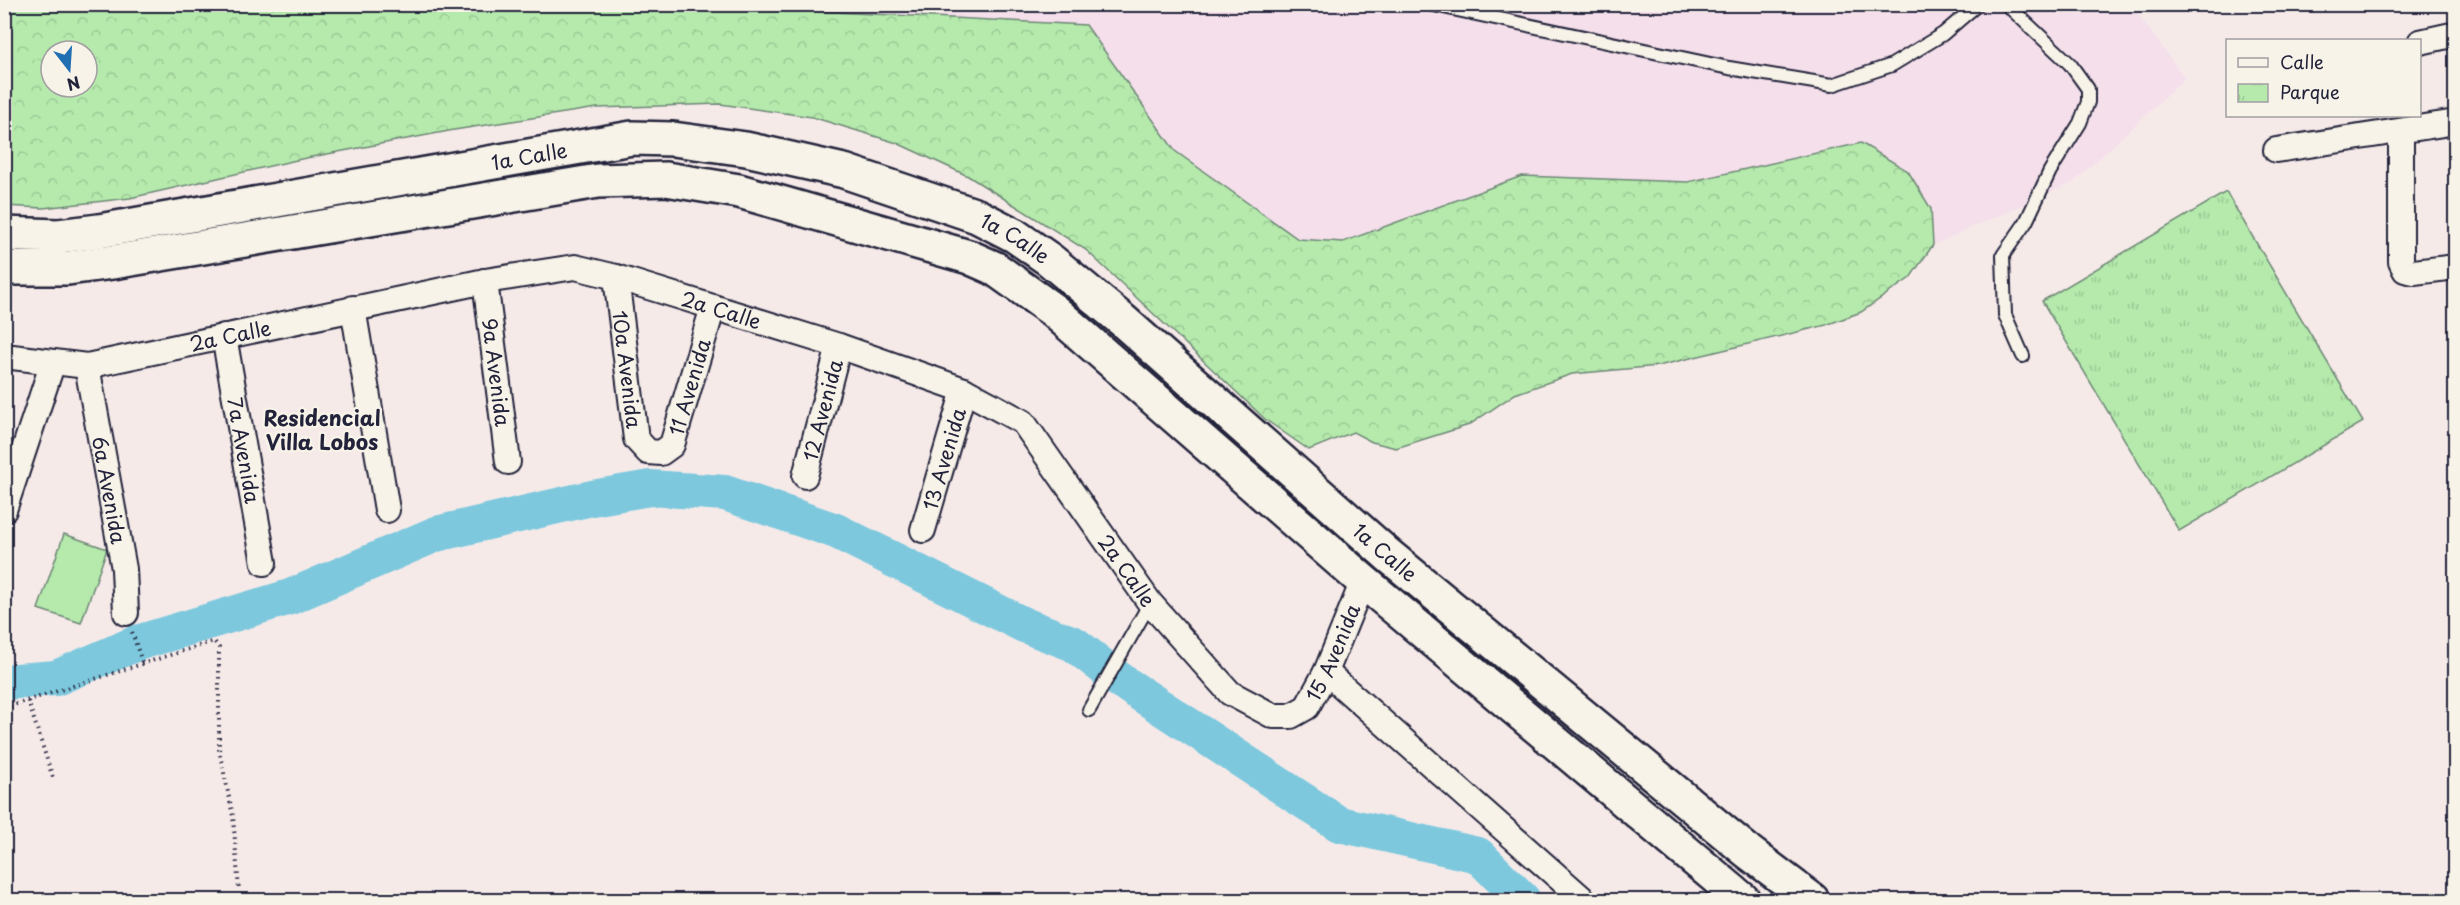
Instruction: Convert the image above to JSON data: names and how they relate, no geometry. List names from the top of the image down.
{
  "streets": {
    "main road": ["1a Calle"],
    "street": [
      "2a Calle",
      "10a Avenida",
      "9a Avenida",
      "11 Avenida",
      "12 Avenida",
      "7a Avenida",
      "13 Avenida",
      "6a Avenida",
      "15 Avenida"
    ]
  },
  "crossings": [
    ["1a Calle", "15 Avenida"],
    ["2a Calle", "10a Avenida"],
    ["2a Calle", "9a Avenida"],
    ["2a Calle", "11 Avenida"],
    ["2a Calle", "12 Avenida"],
    ["2a Calle", "7a Avenida"],
    ["2a Calle", "13 Avenida"],
    ["2a Calle", "6a Avenida"],
    ["2a Calle", "15 Avenida"],
    ["10a Avenida", "11 Avenida"]
  ],
  "districts": ["Residencial Villa Lobos"],
  "legend": ["Calle", "Parque"],
  "north": "bottom"
}
